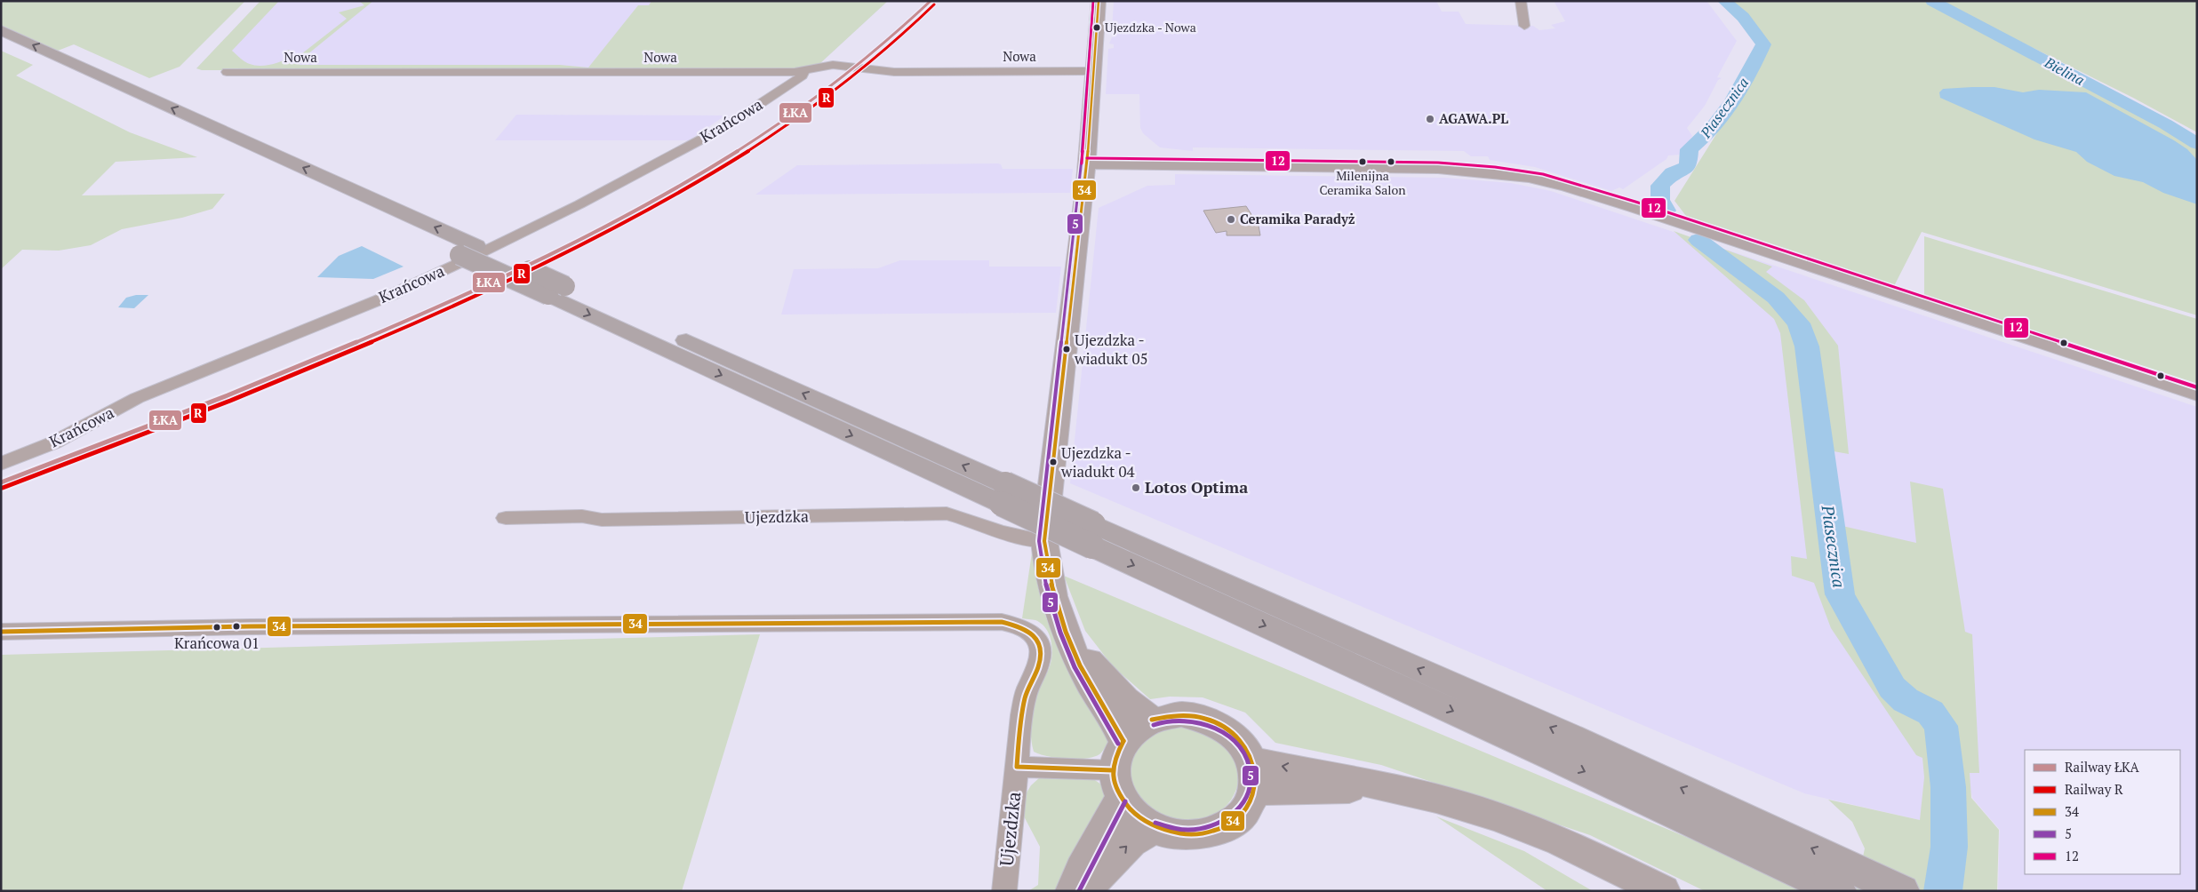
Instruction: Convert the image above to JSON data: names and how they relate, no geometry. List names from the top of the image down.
{
  "streets": {
    "street": ["Nowa", "Krańcowa", "Ujezdzka"]
  },
  "crossings": [
    ["Nowa", "Krańcowa"]
  ],
  "water": ["Bielina", "Piasecznica"],
  "places": [
    "Ujezdzka - Nowa",
    "AGAWA.PL",
    "Milenijna Ceramika Salon",
    "Ceramika Paradyż",
    "Ujezdzka - wiadukt 05",
    "Ujezdzka - wiadukt 04",
    "Lotos Optima",
    "Krańcowa 01"
  ],
  "lines": [
    "rail line ŁKA",
    "transit line 34",
    "transit line 5",
    "transit line 12",
    "rail line R"
  ],
  "legend": [
    "Railway ŁKA",
    "Railway R",
    "34",
    "5",
    "12"
  ]
}
